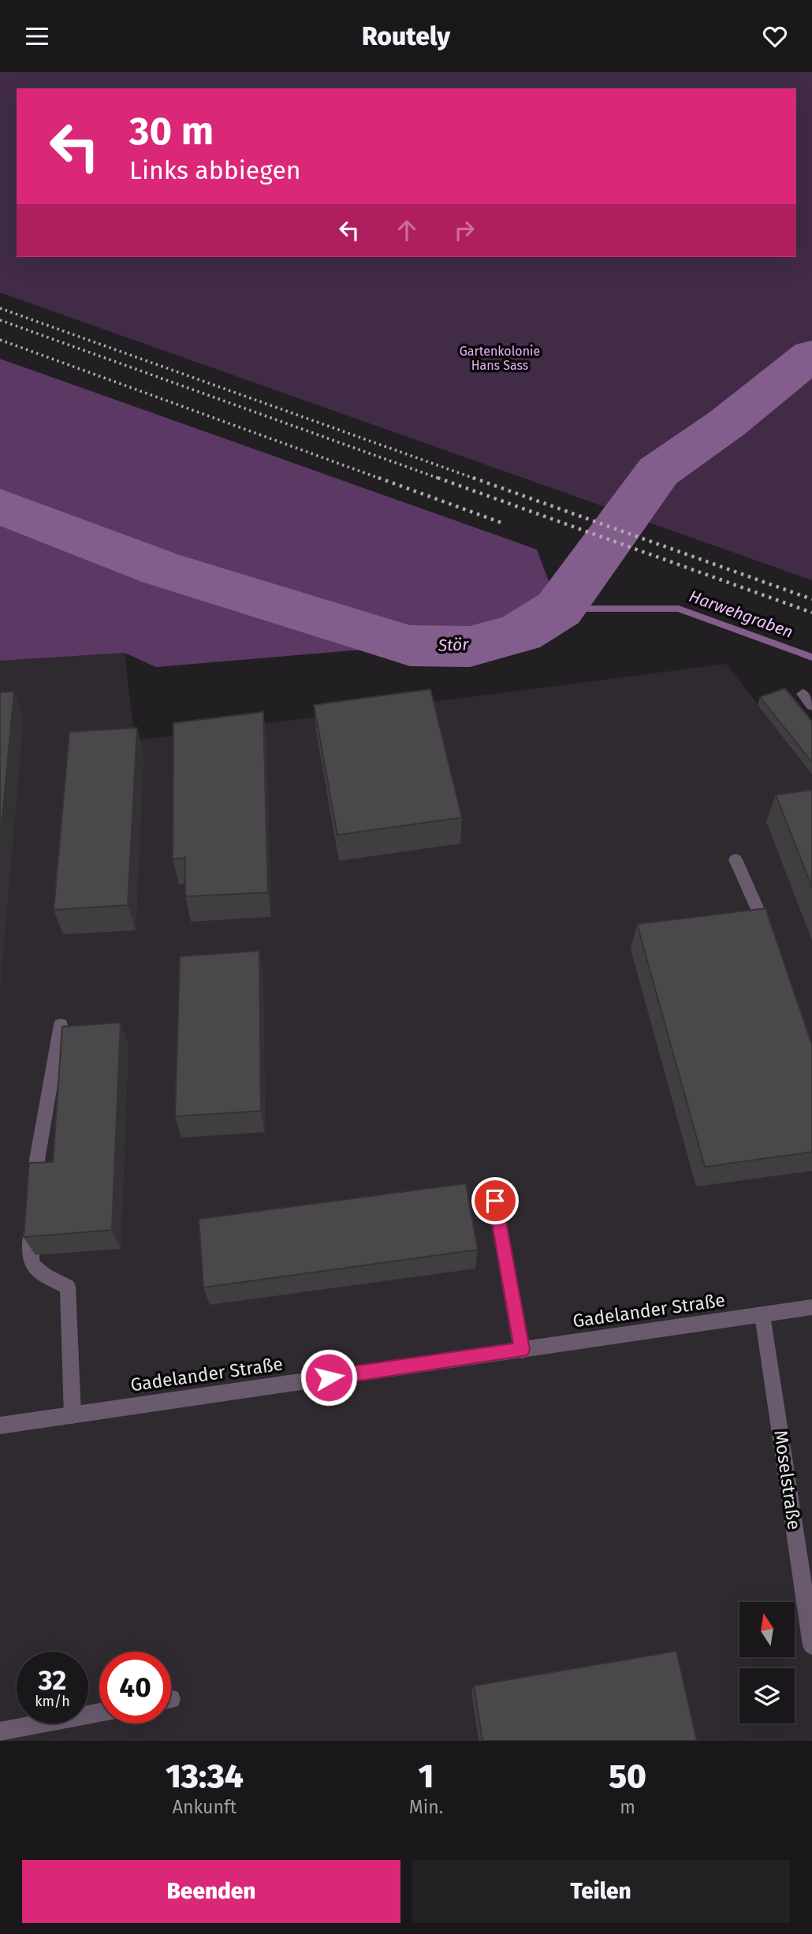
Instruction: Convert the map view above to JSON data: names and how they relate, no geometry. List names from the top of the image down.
{
  "streets": {
    "street": ["Gadelander Straße", "Moselstraße"]
  },
  "crossings": [
    ["Gadelander Straße", "Moselstraße"]
  ],
  "water": ["Harwehgraben", "Stör"],
  "parks": ["Gartenkolonie Hans Sass"],
  "north": "top",
  "page": {
    "header": "Routely",
    "turn": ["30 m", "Links abbiegen"],
    "speed": "32 km/h",
    "limit": "40",
    "eta": [
      "13:34",
      "Ankunft",
      "1",
      "Min.",
      "50",
      "m"
    ],
    "buttons": ["Beenden", "Teilen"]
  }
}
